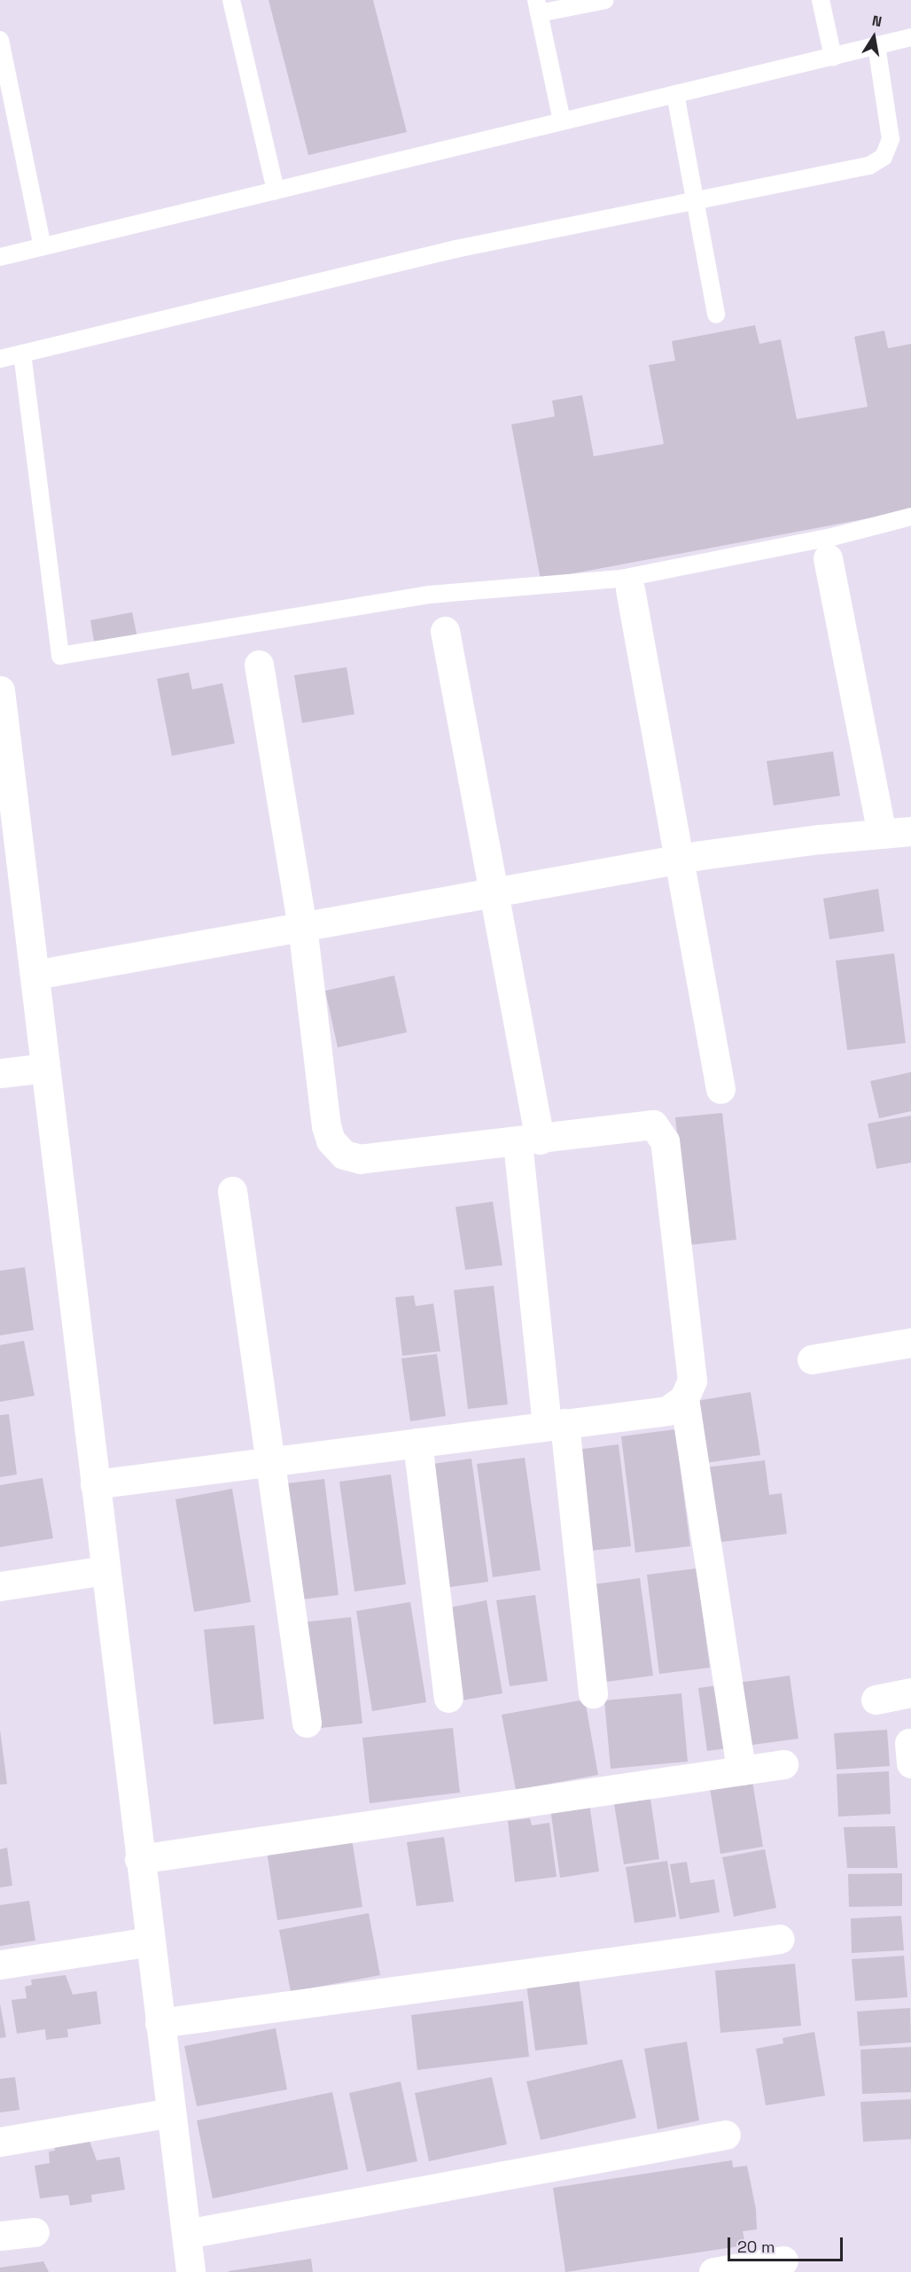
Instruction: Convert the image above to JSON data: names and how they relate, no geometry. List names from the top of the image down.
{
  "scale_bar": "20 m",
  "north": "top"
}
